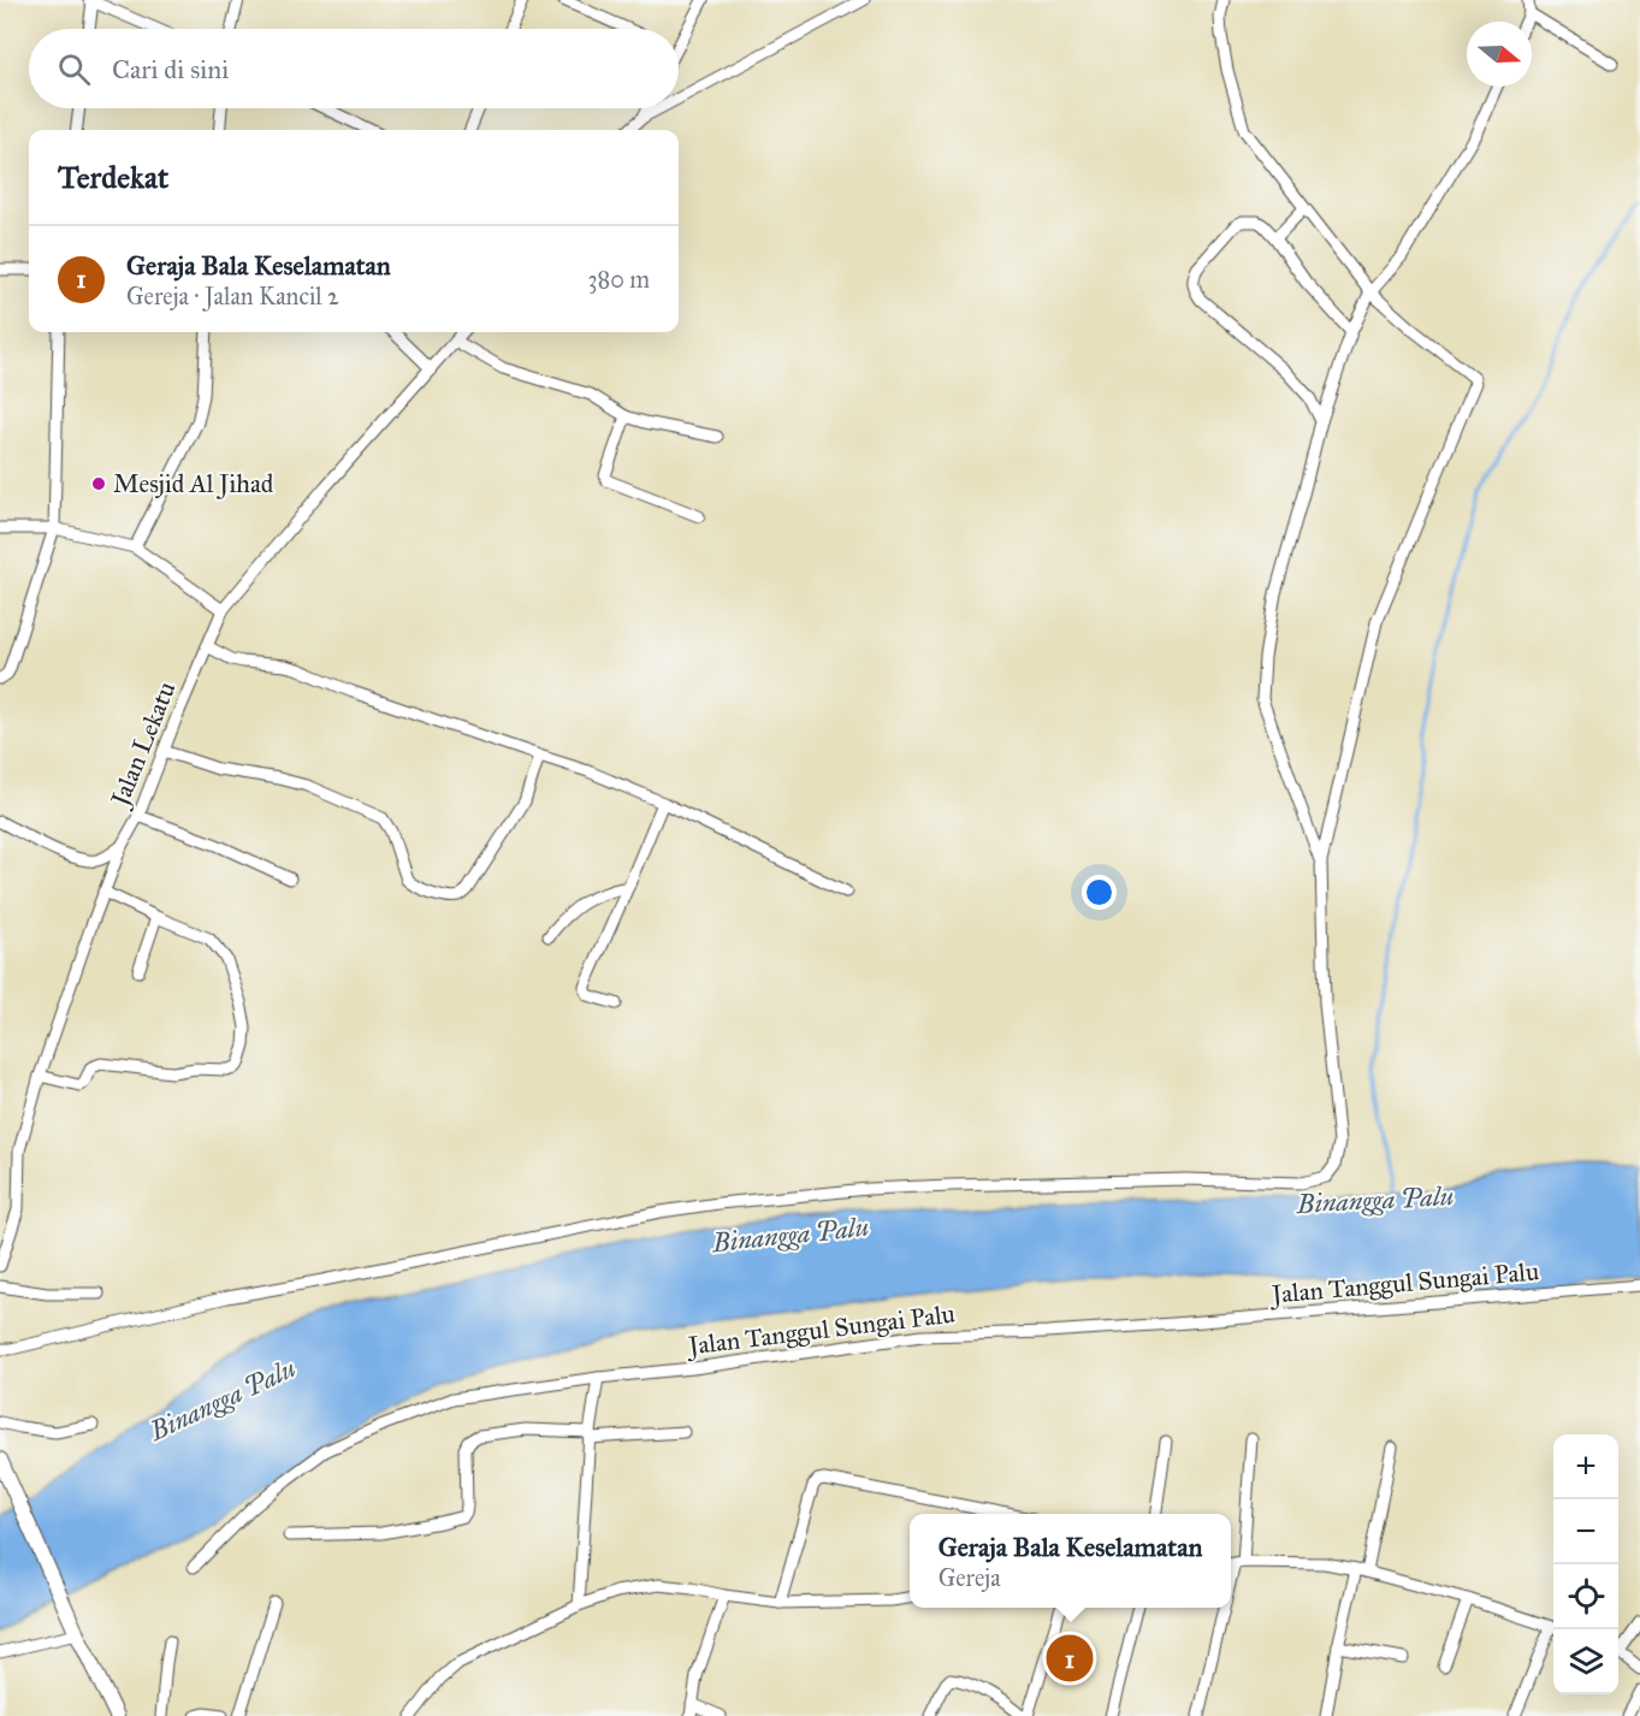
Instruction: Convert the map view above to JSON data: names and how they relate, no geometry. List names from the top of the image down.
{
  "streets": {
    "street": ["Jalan Lekatu", "Jalan Tanggul Sungai Palu"]
  },
  "water": ["Binangga Palu"],
  "places": ["Mesjid Al Jihad"],
  "north": "right",
  "page": {
    "search": "Cari di sini",
    "heading": "Terdekat",
    "list": [
      {
        "mark": "1",
        "name": "Geraja Bala Keselamatan",
        "note": "Gereja · Jalan Kancil 2",
        "value": "380 m"
      }
    ],
    "map_buttons": ["+", "−"],
    "popup": ["Geraja Bala Keselamatan", "Gereja"],
    "pins": "1"
  }
}
